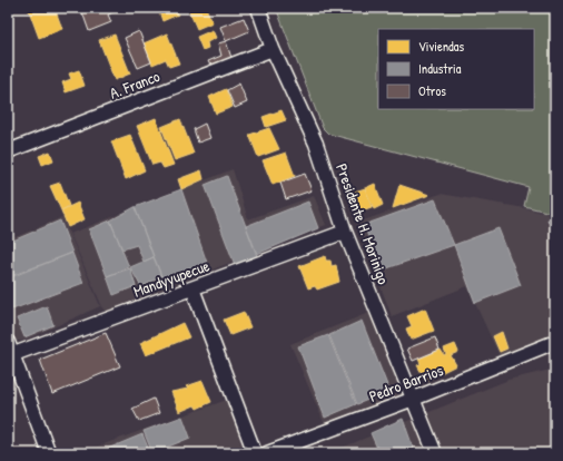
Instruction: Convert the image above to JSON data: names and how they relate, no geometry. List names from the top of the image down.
{
  "streets": {
    "street": [
      "A. Franco",
      "Presidente H. Morinigo",
      "Mandyyupecue",
      "Pedro Barrios"
    ]
  },
  "crossings": [
    ["A. Franco", "Presidente H. Morinigo"],
    ["Presidente H. Morinigo", "Mandyyupecue"],
    ["Presidente H. Morinigo", "Pedro Barrios"]
  ],
  "legend": ["Viviendas", "Industria", "Otros"]
}
